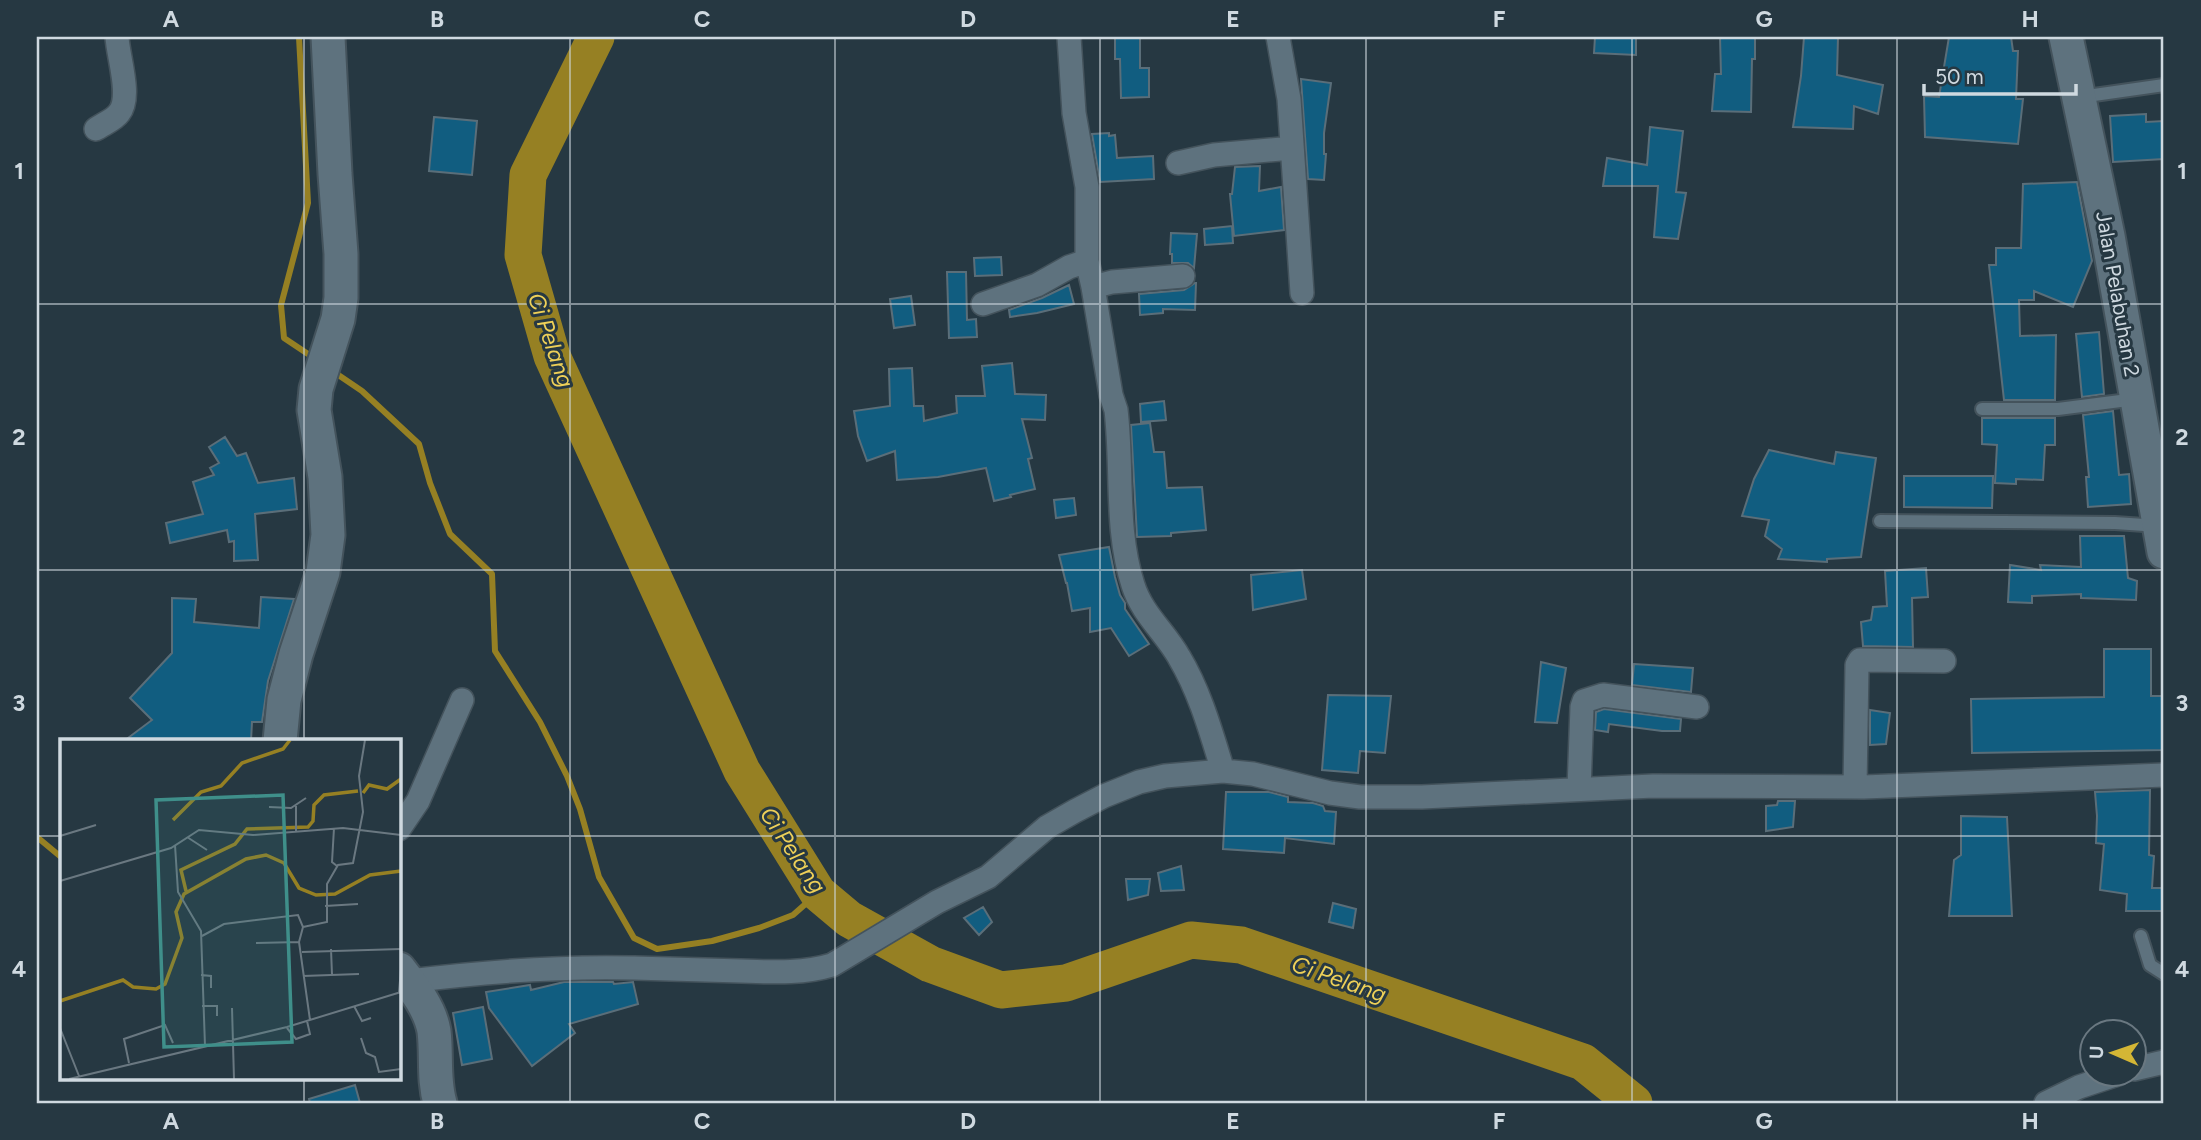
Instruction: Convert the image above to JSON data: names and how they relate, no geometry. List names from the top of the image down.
{
  "streets": {
    "street": ["Jalan Pelabuhan 2"]
  },
  "water": ["Ci Pelang"],
  "scale_bar": "50 m",
  "north": "left",
  "grid": {
    "columns": [
      "A",
      "B",
      "C",
      "D",
      "E",
      "F",
      "G",
      "H"
    ],
    "rows": [
      "1",
      "2",
      "3",
      "4"
    ]
  }
}
